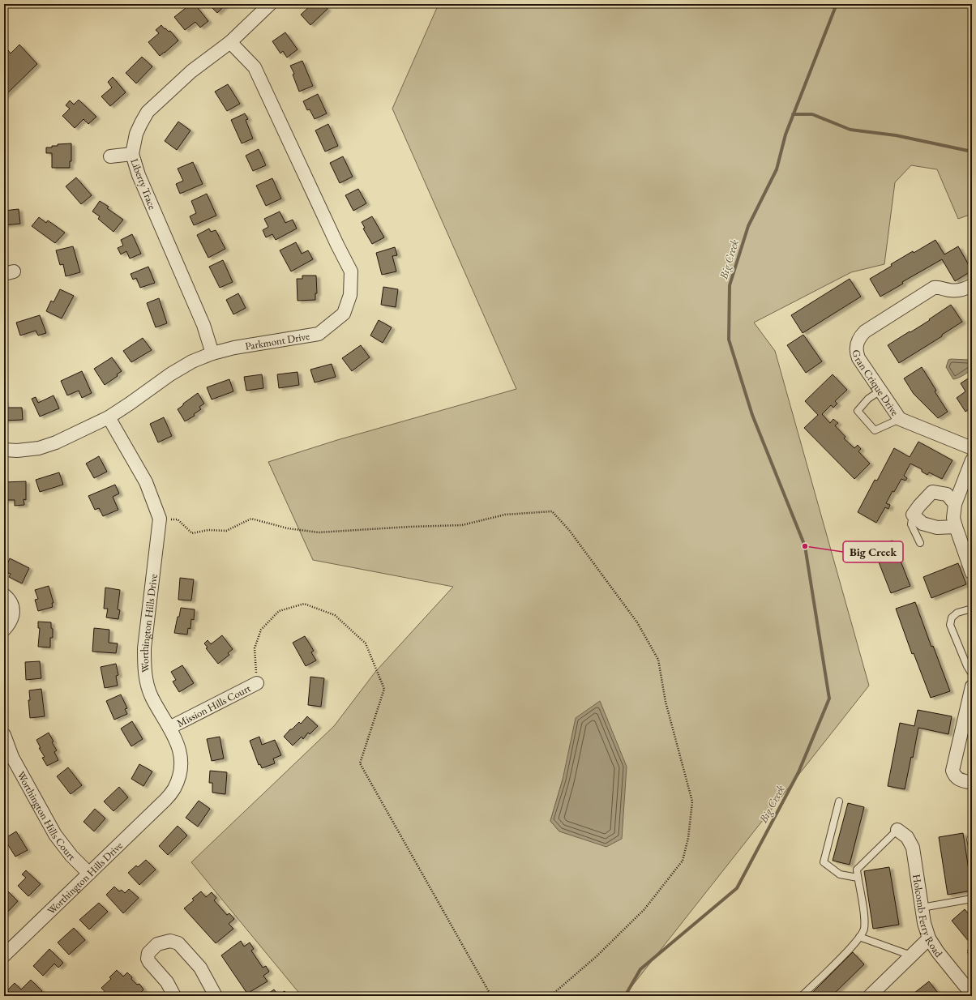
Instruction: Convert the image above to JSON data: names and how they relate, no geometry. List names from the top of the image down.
{
  "streets": {
    "street": [
      "Liberty Trace",
      "Parkmont Drive",
      "Gran Crique Drive",
      "Worthington Hills Drive",
      "Mission Hills Court",
      "Worthington Hills Court",
      "Holcomb Ferry Road"
    ]
  },
  "crossings": [
    ["Liberty Trace", "Parkmont Drive"],
    ["Parkmont Drive", "Worthington Hills Drive"],
    ["Worthington Hills Drive", "Mission Hills Court"],
    ["Worthington Hills Drive", "Worthington Hills Court"]
  ],
  "water": ["Big Creek"],
  "places": ["Big Creek"]
}
